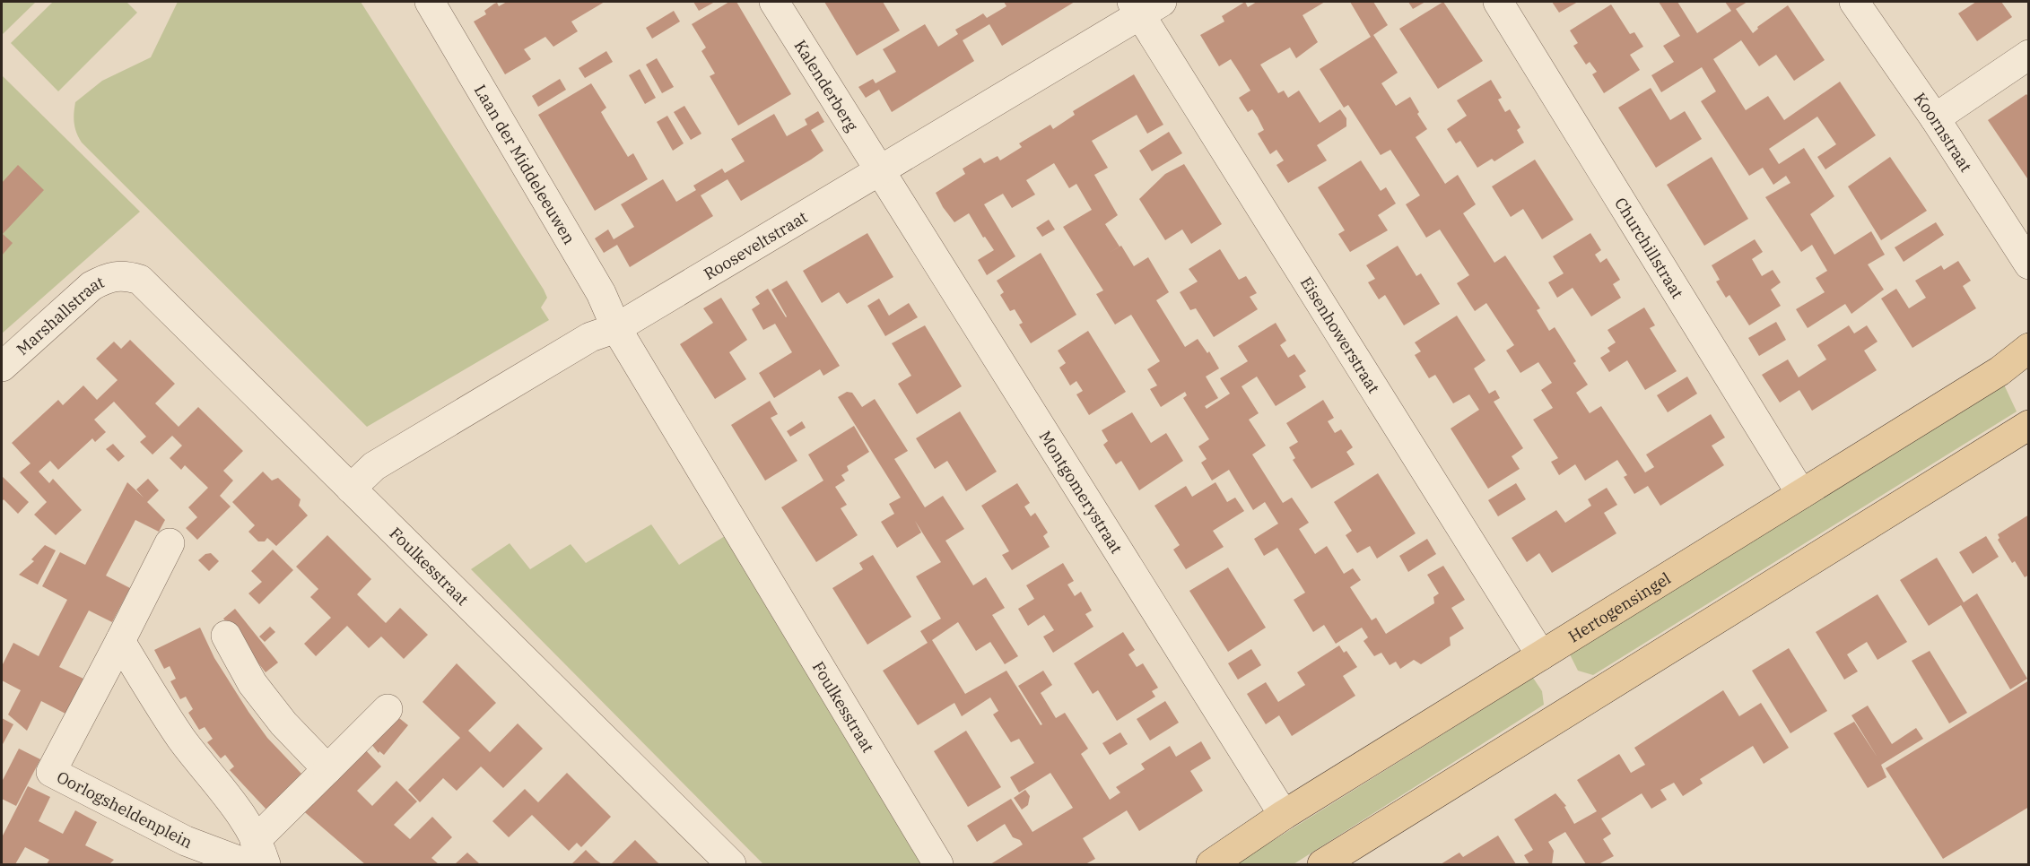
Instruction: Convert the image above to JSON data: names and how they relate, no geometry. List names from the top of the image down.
{
  "streets": {
    "main road": ["Hertogensingel"],
    "street": [
      "Kalenderberg",
      "Koornstraat",
      "Laan der Middeleeuwen",
      "Rooseveltstraat",
      "Churchillstraat",
      "Marshallstraat",
      "Eisenhowerstraat",
      "Montgomerystraat",
      "Foulkesstraat",
      "Oorlogsheldenplein"
    ]
  },
  "crossings": [
    ["Kalenderberg", "Rooseveltstraat"],
    ["Kalenderberg", "Montgomerystraat"],
    ["Laan der Middeleeuwen", "Rooseveltstraat"],
    ["Laan der Middeleeuwen", "Foulkesstraat"],
    ["Rooseveltstraat", "Eisenhowerstraat"],
    ["Rooseveltstraat", "Montgomerystraat"],
    ["Rooseveltstraat", "Foulkesstraat"],
    ["Churchillstraat", "Hertogensingel"],
    ["Marshallstraat", "Foulkesstraat"],
    ["Eisenhowerstraat", "Hertogensingel"],
    ["Montgomerystraat", "Hertogensingel"]
  ]
}
